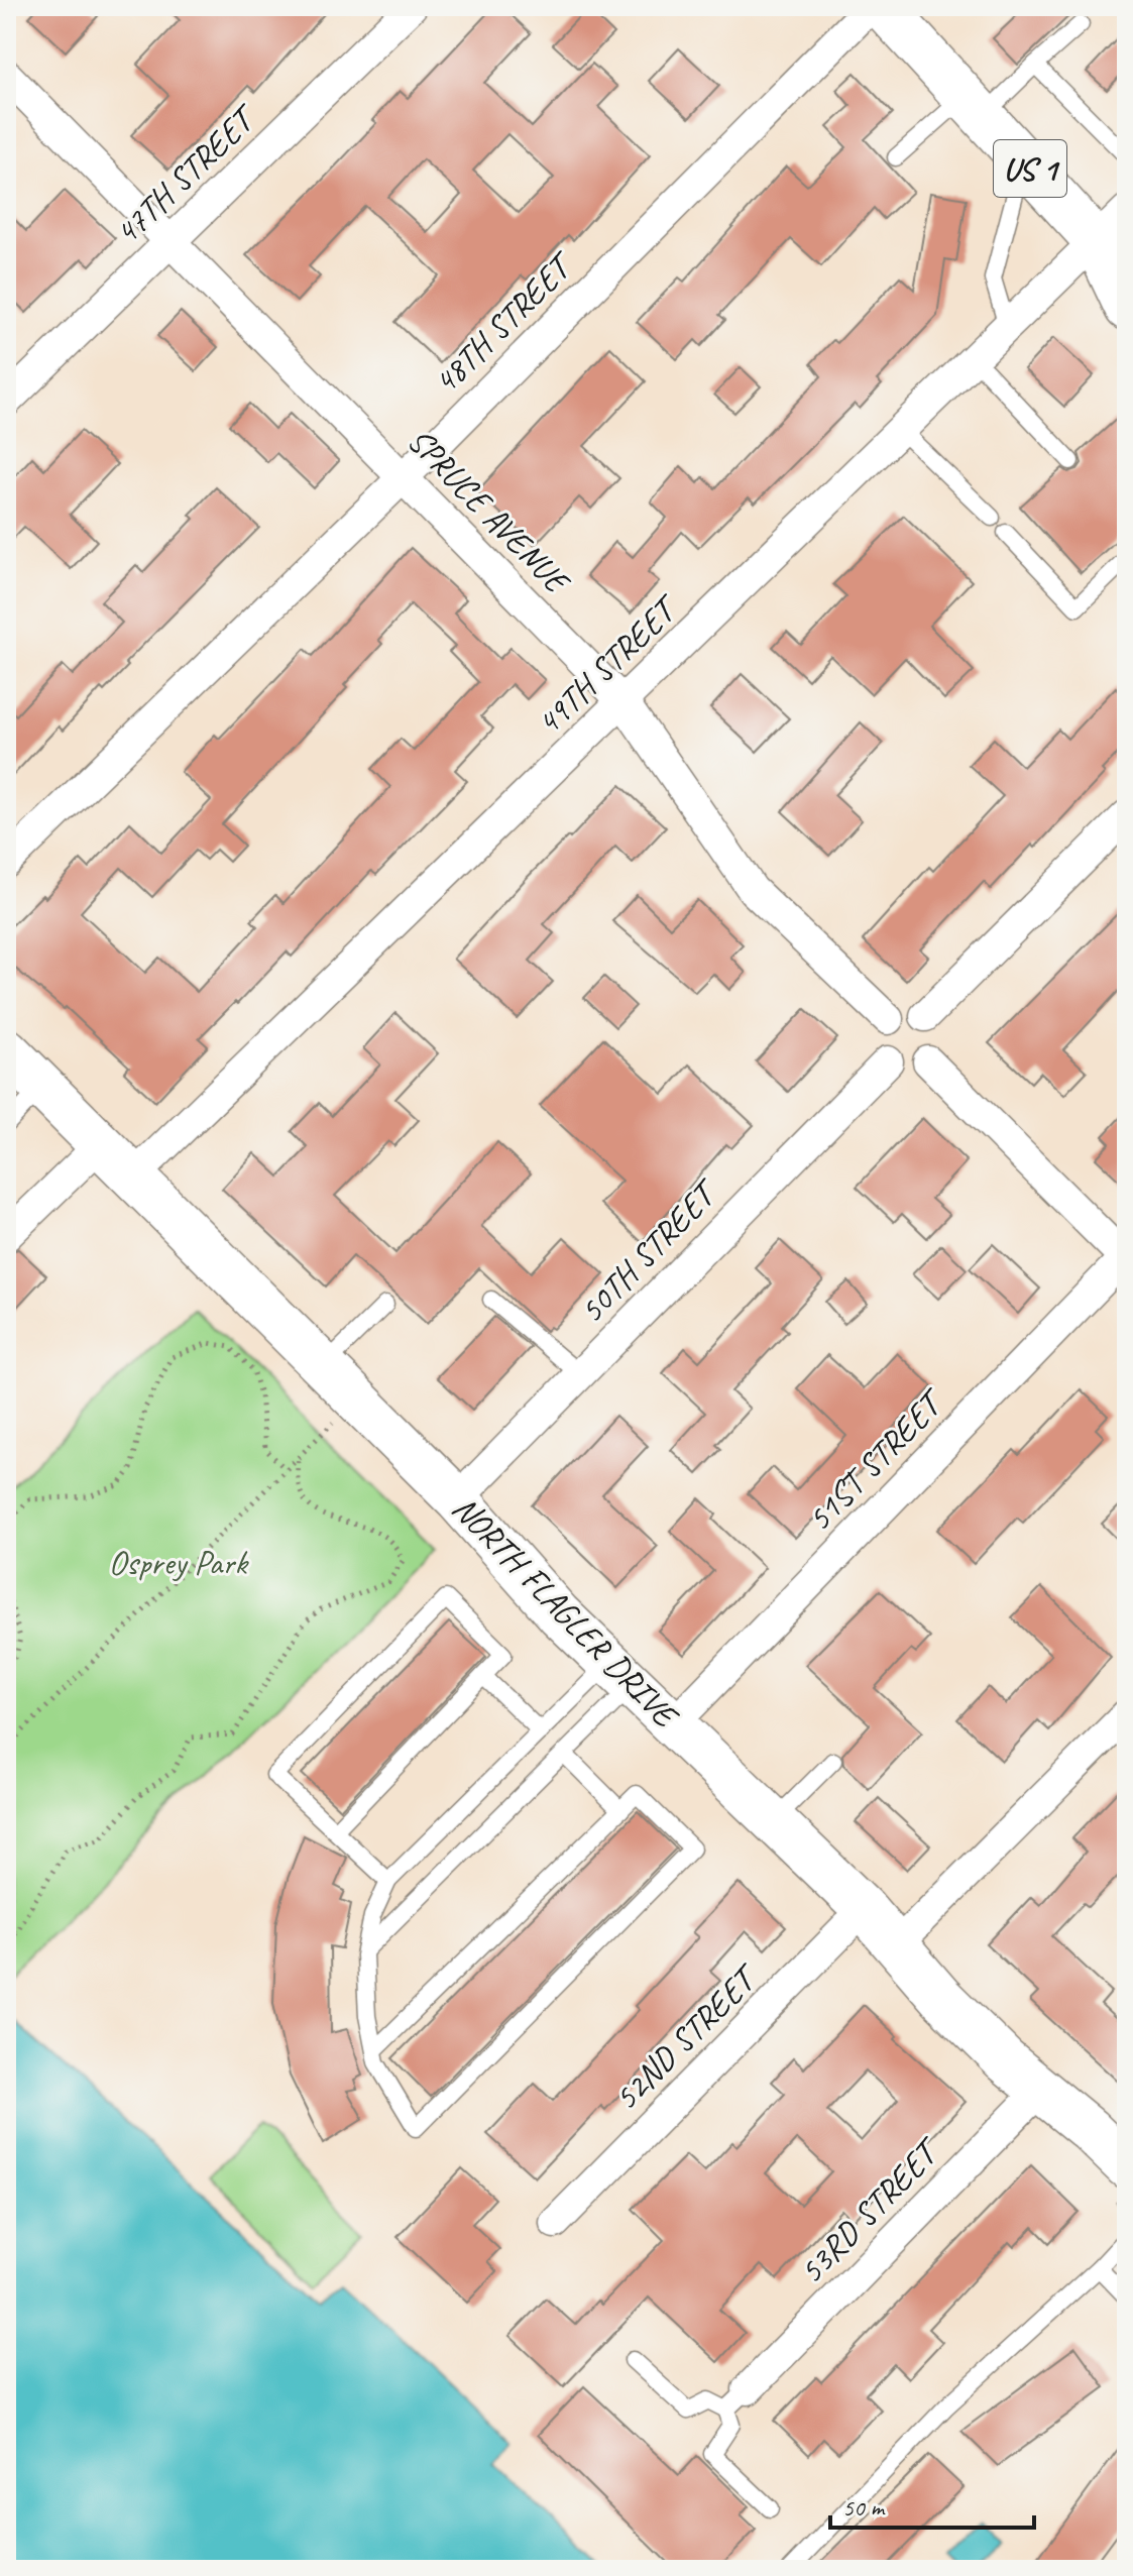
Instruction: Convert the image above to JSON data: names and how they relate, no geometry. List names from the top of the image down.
{
  "streets": {
    "street": [
      "US 1",
      "47TH STREET",
      "48TH STREET",
      "SPRUCE AVENUE",
      "49TH STREET",
      "50TH STREET",
      "51ST STREET",
      "NORTH FLAGLER DRIVE",
      "52ND STREET",
      "53RD STREET"
    ]
  },
  "crossings": [
    ["US 1", "49TH STREET"],
    ["47TH STREET", "SPRUCE AVENUE"],
    ["48TH STREET", "SPRUCE AVENUE"],
    ["SPRUCE AVENUE", "49TH STREET"],
    ["SPRUCE AVENUE", "50TH STREET"],
    ["49TH STREET", "NORTH FLAGLER DRIVE"],
    ["50TH STREET", "NORTH FLAGLER DRIVE"],
    ["51ST STREET", "NORTH FLAGLER DRIVE"],
    ["NORTH FLAGLER DRIVE", "52ND STREET"],
    ["NORTH FLAGLER DRIVE", "53RD STREET"]
  ],
  "parks": ["Osprey Park"],
  "scale_bar": "50 m"
}
